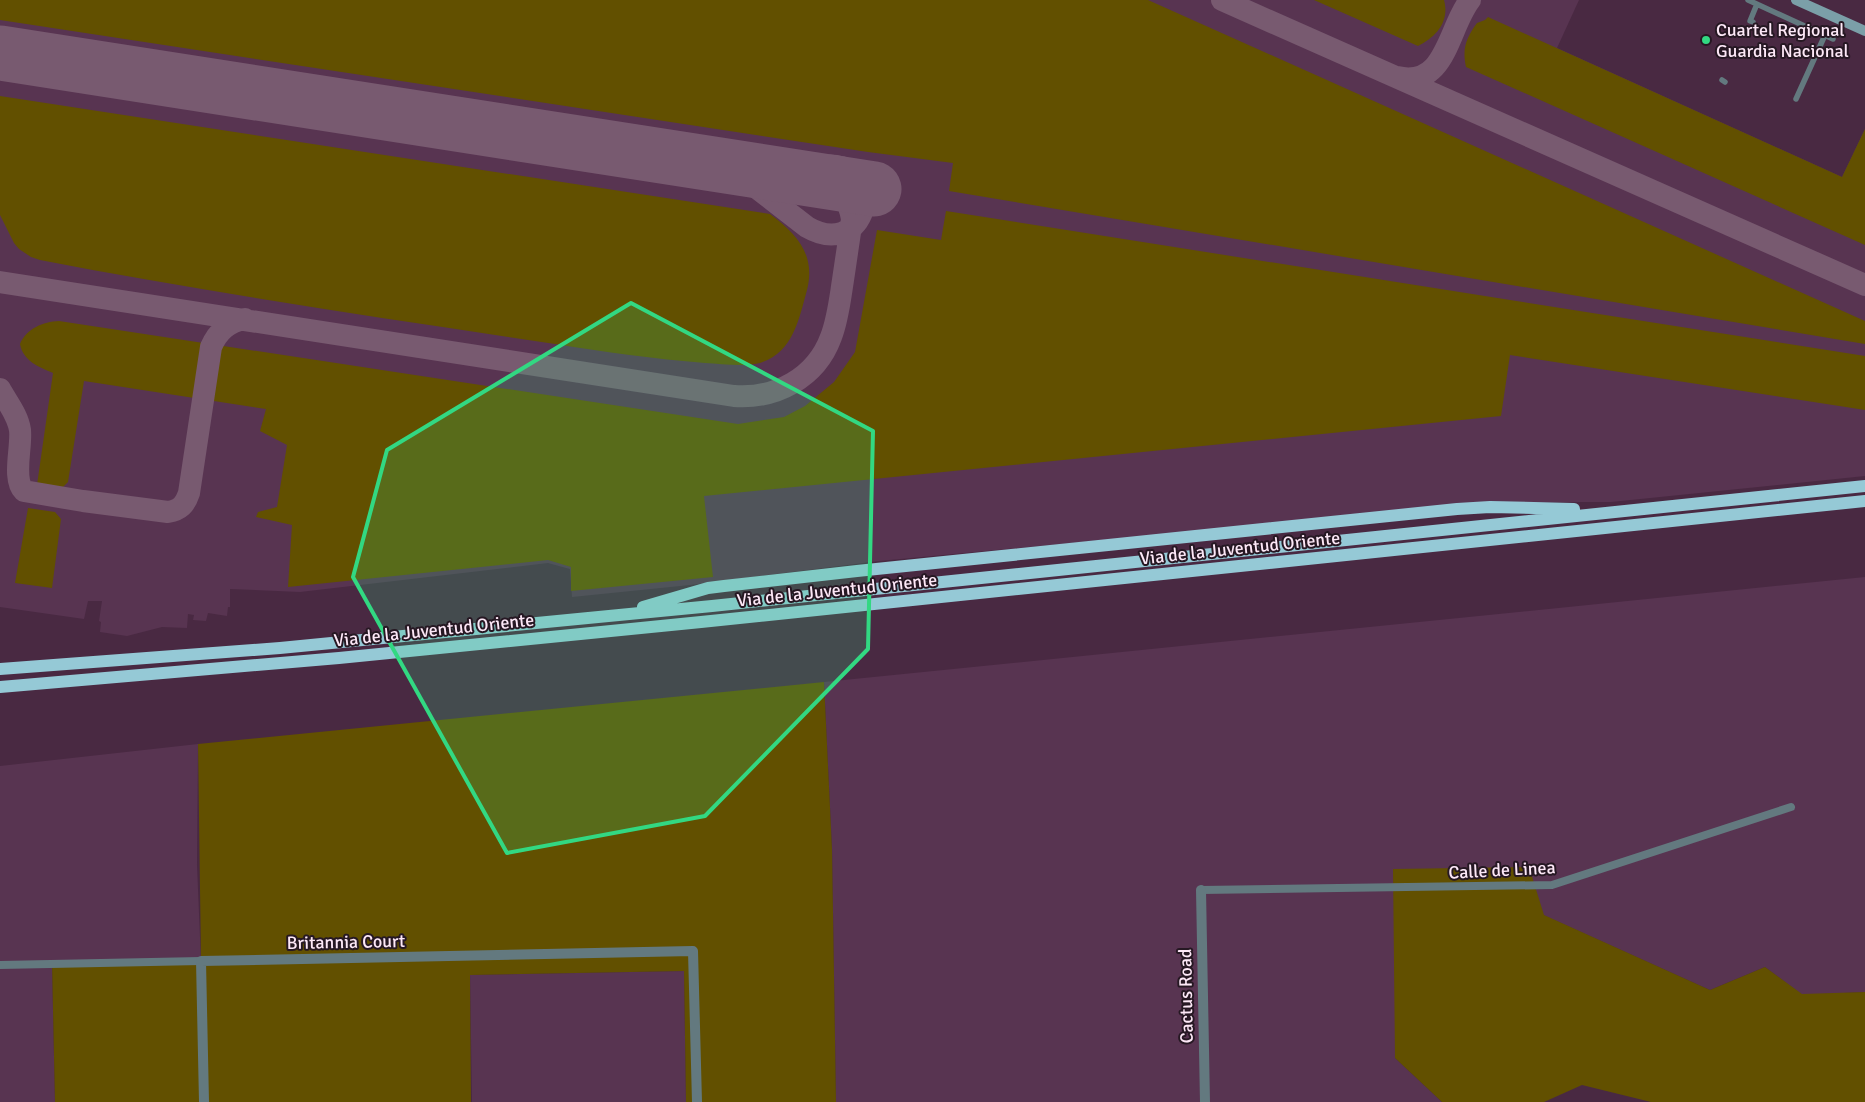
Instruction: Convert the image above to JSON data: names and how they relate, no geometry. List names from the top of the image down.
{
  "streets": {
    "highway": ["Via de la Juventud Oriente"],
    "street": ["Calle de Linea", "Britannia Court", "Cactus Road"]
  },
  "crossings": [
    ["Calle de Linea", "Cactus Road"]
  ],
  "places": ["Cuartel Regional Guardia Nacional"]
}
